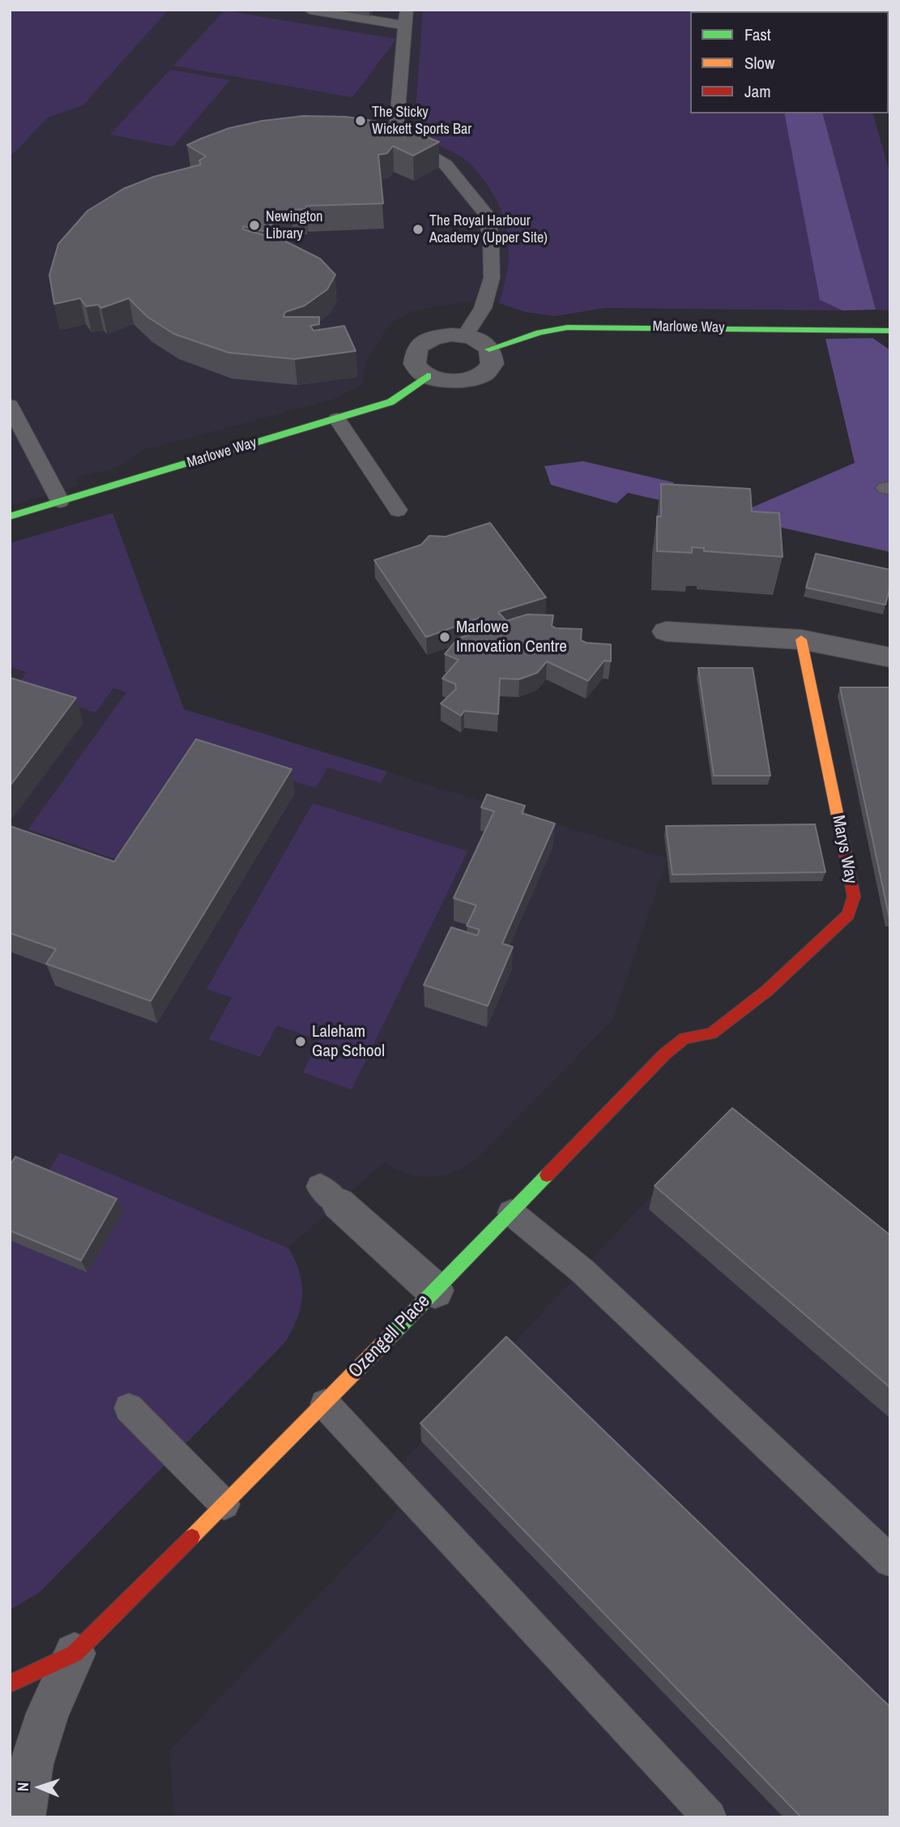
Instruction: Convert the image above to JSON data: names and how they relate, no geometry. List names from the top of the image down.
{
  "streets": {
    "street": ["Marlowe Way", "Marys Way", "Ozengell Place"]
  },
  "crossings": [
    ["Marys Way", "Ozengell Place"]
  ],
  "places": [
    "The Sticky Wickett Sports Bar",
    "Newington Library",
    "The Royal Harbour Academy (Upper Site)",
    "Marlowe Innovation Centre",
    "Laleham Gap School"
  ],
  "legend": ["Fast", "Slow", "Jam"],
  "north": "left"
}
